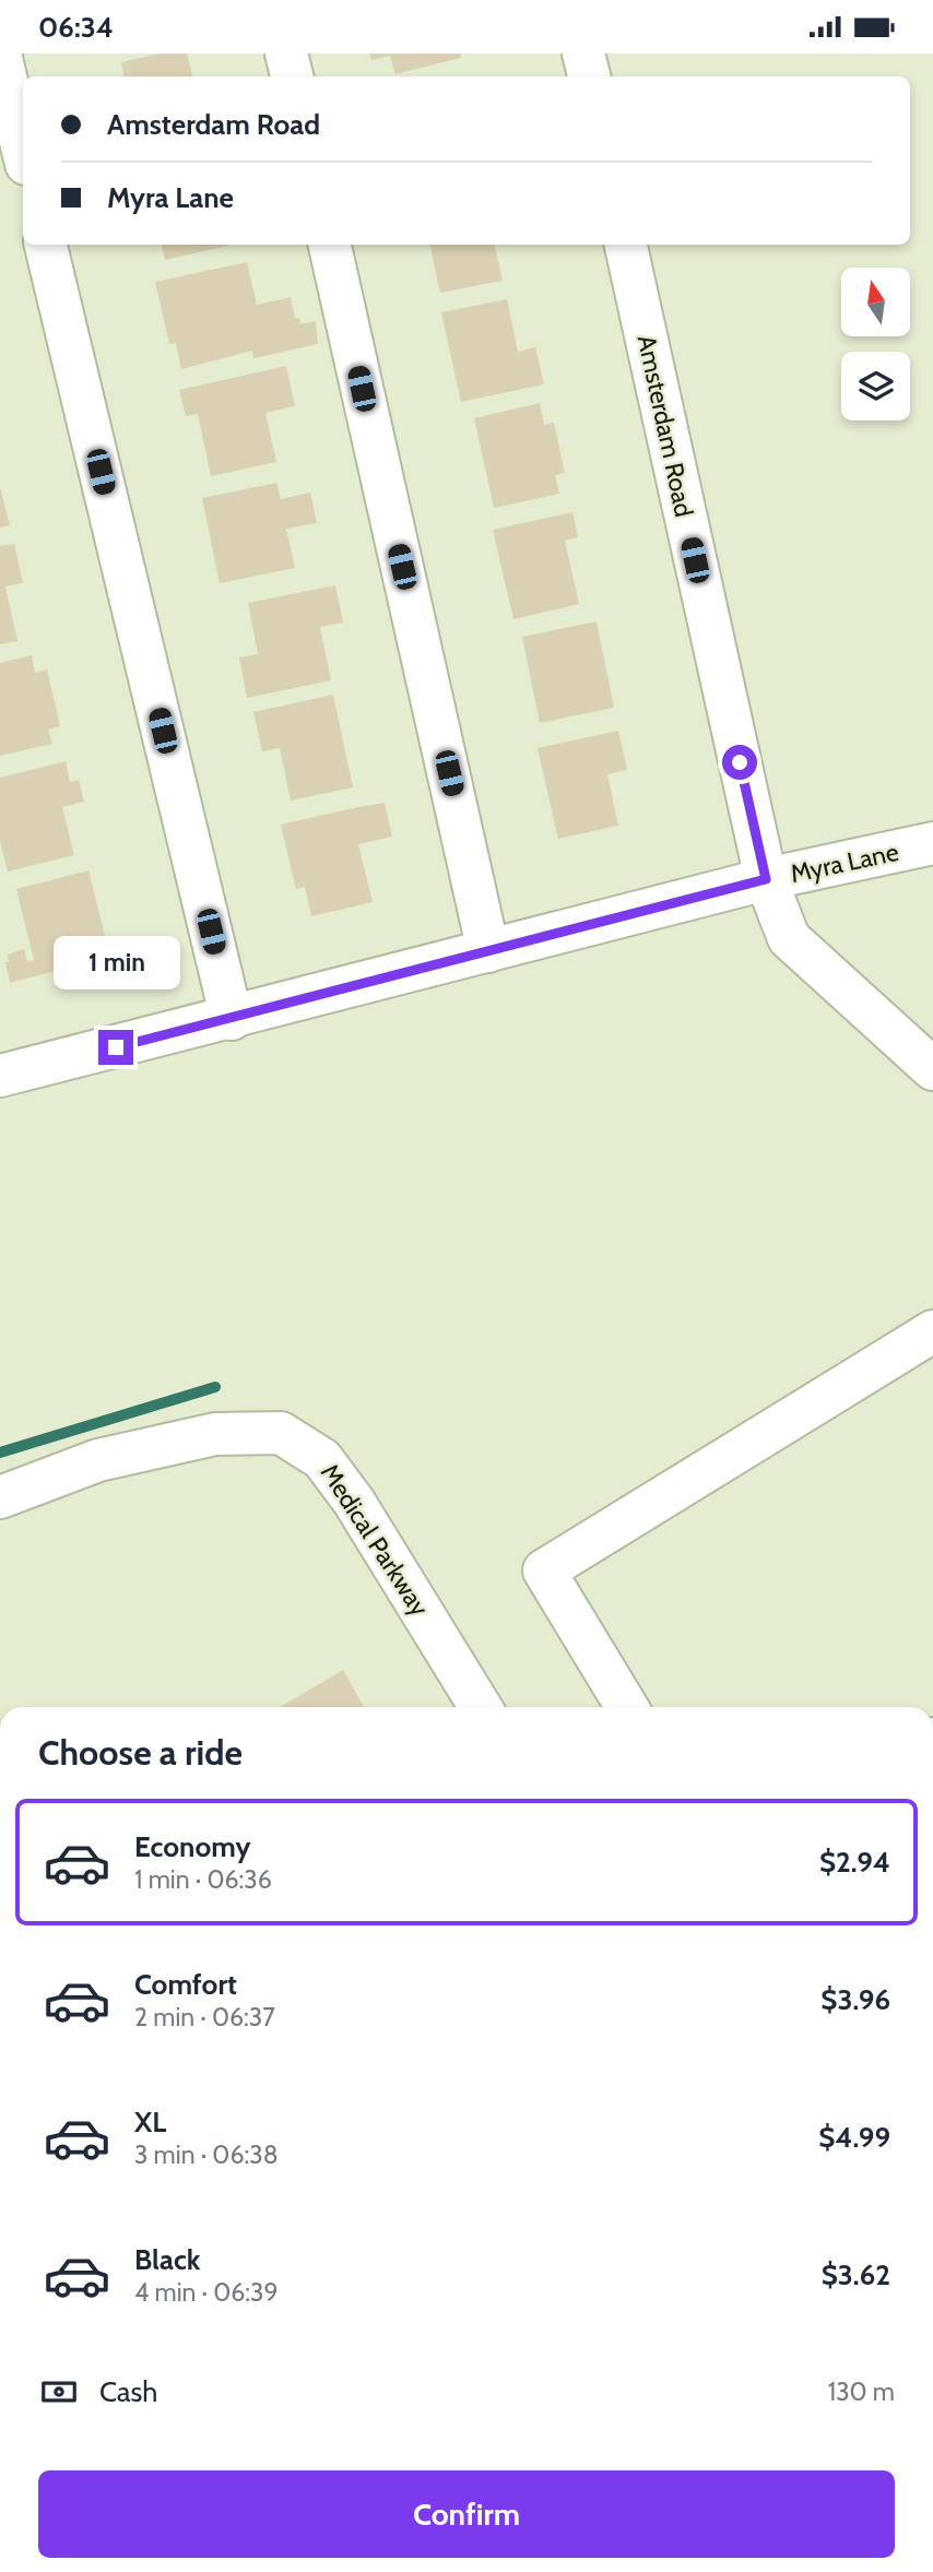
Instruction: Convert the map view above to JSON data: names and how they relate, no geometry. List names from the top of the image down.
{
  "streets": {
    "main road": ["Amsterdam Road", "Myra Lane", "Medical Parkway"]
  },
  "crossings": [
    ["Amsterdam Road", "Myra Lane"]
  ],
  "north": "top",
  "page": {
    "status": "06:34",
    "banner": ["Amsterdam Road", "Myra Lane"],
    "bubble": "1 min",
    "heading": "Choose a ride",
    "list": [
      {
        "name": "Economy",
        "note": "1 min · 06:36",
        "value": "$2.94"
      },
      {
        "name": "Comfort",
        "note": "2 min · 06:37",
        "value": "$3.96"
      },
      {
        "name": "XL",
        "note": "3 min · 06:38",
        "value": "$4.99"
      },
      {
        "name": "Black",
        "note": "4 min · 06:39",
        "value": "$3.62"
      }
    ],
    "pay": ["Cash", "130 m"],
    "buttons": "Confirm"
  }
}
